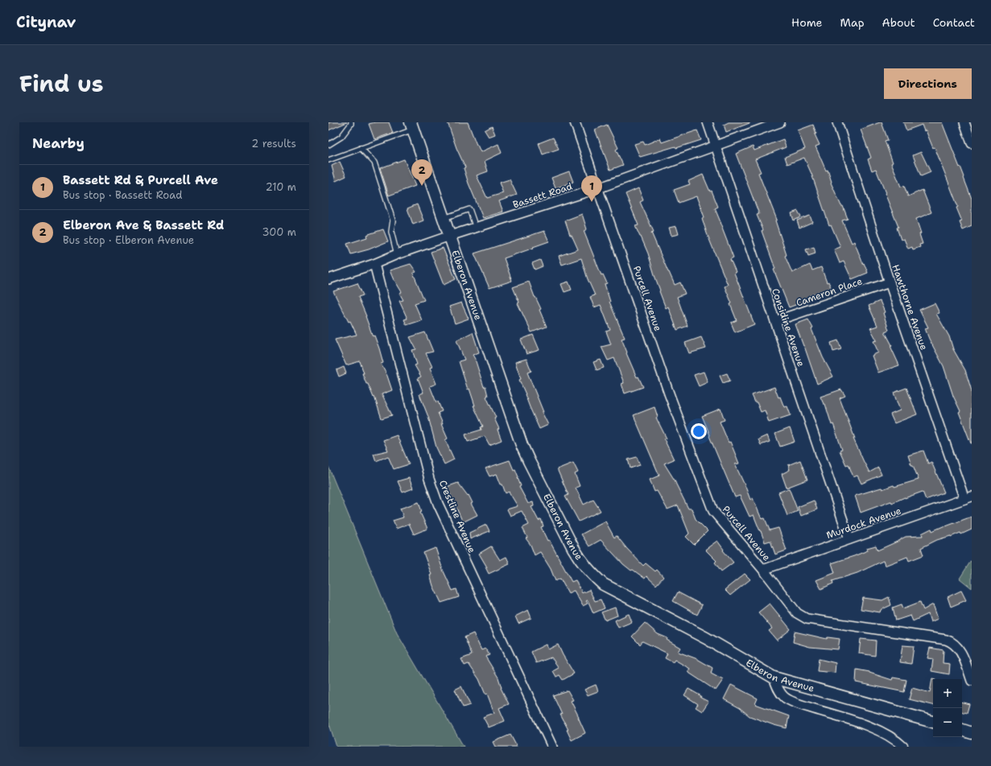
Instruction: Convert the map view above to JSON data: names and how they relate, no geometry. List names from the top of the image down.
{
  "streets": {
    "street": [
      "Bassett Road",
      "Elberon Avenue",
      "Cameron Place",
      "Purcell Avenue",
      "Hawthorne Avenue",
      "Considine Avenue",
      "Crestline Avenue",
      "Murdock Avenue"
    ]
  },
  "crossings": [
    ["Bassett Road", "Elberon Avenue"],
    ["Bassett Road", "Purcell Avenue"],
    ["Bassett Road", "Considine Avenue"],
    ["Bassett Road", "Crestline Avenue"],
    ["Cameron Place", "Hawthorne Avenue"],
    ["Cameron Place", "Considine Avenue"],
    ["Purcell Avenue", "Murdock Avenue"],
    ["Hawthorne Avenue", "Murdock Avenue"],
    ["Considine Avenue", "Murdock Avenue"]
  ],
  "page": {
    "header": "Citynav",
    "nav": [
      "Home",
      "Map",
      "About",
      "Contact"
    ],
    "title": "Find us",
    "buttons": "Directions",
    "heading": ["Nearby", "2 results"],
    "pins": ["2", "1"],
    "list": [
      {
        "mark": "1",
        "name": "Bassett Rd & Purcell Ave",
        "note": "Bus stop · Bassett Road",
        "value": "210 m"
      },
      {
        "mark": "2",
        "name": "Elberon Ave & Bassett Rd",
        "note": "Bus stop · Elberon Avenue",
        "value": "300 m"
      }
    ],
    "map_buttons": ["+", "−"]
  }
}
